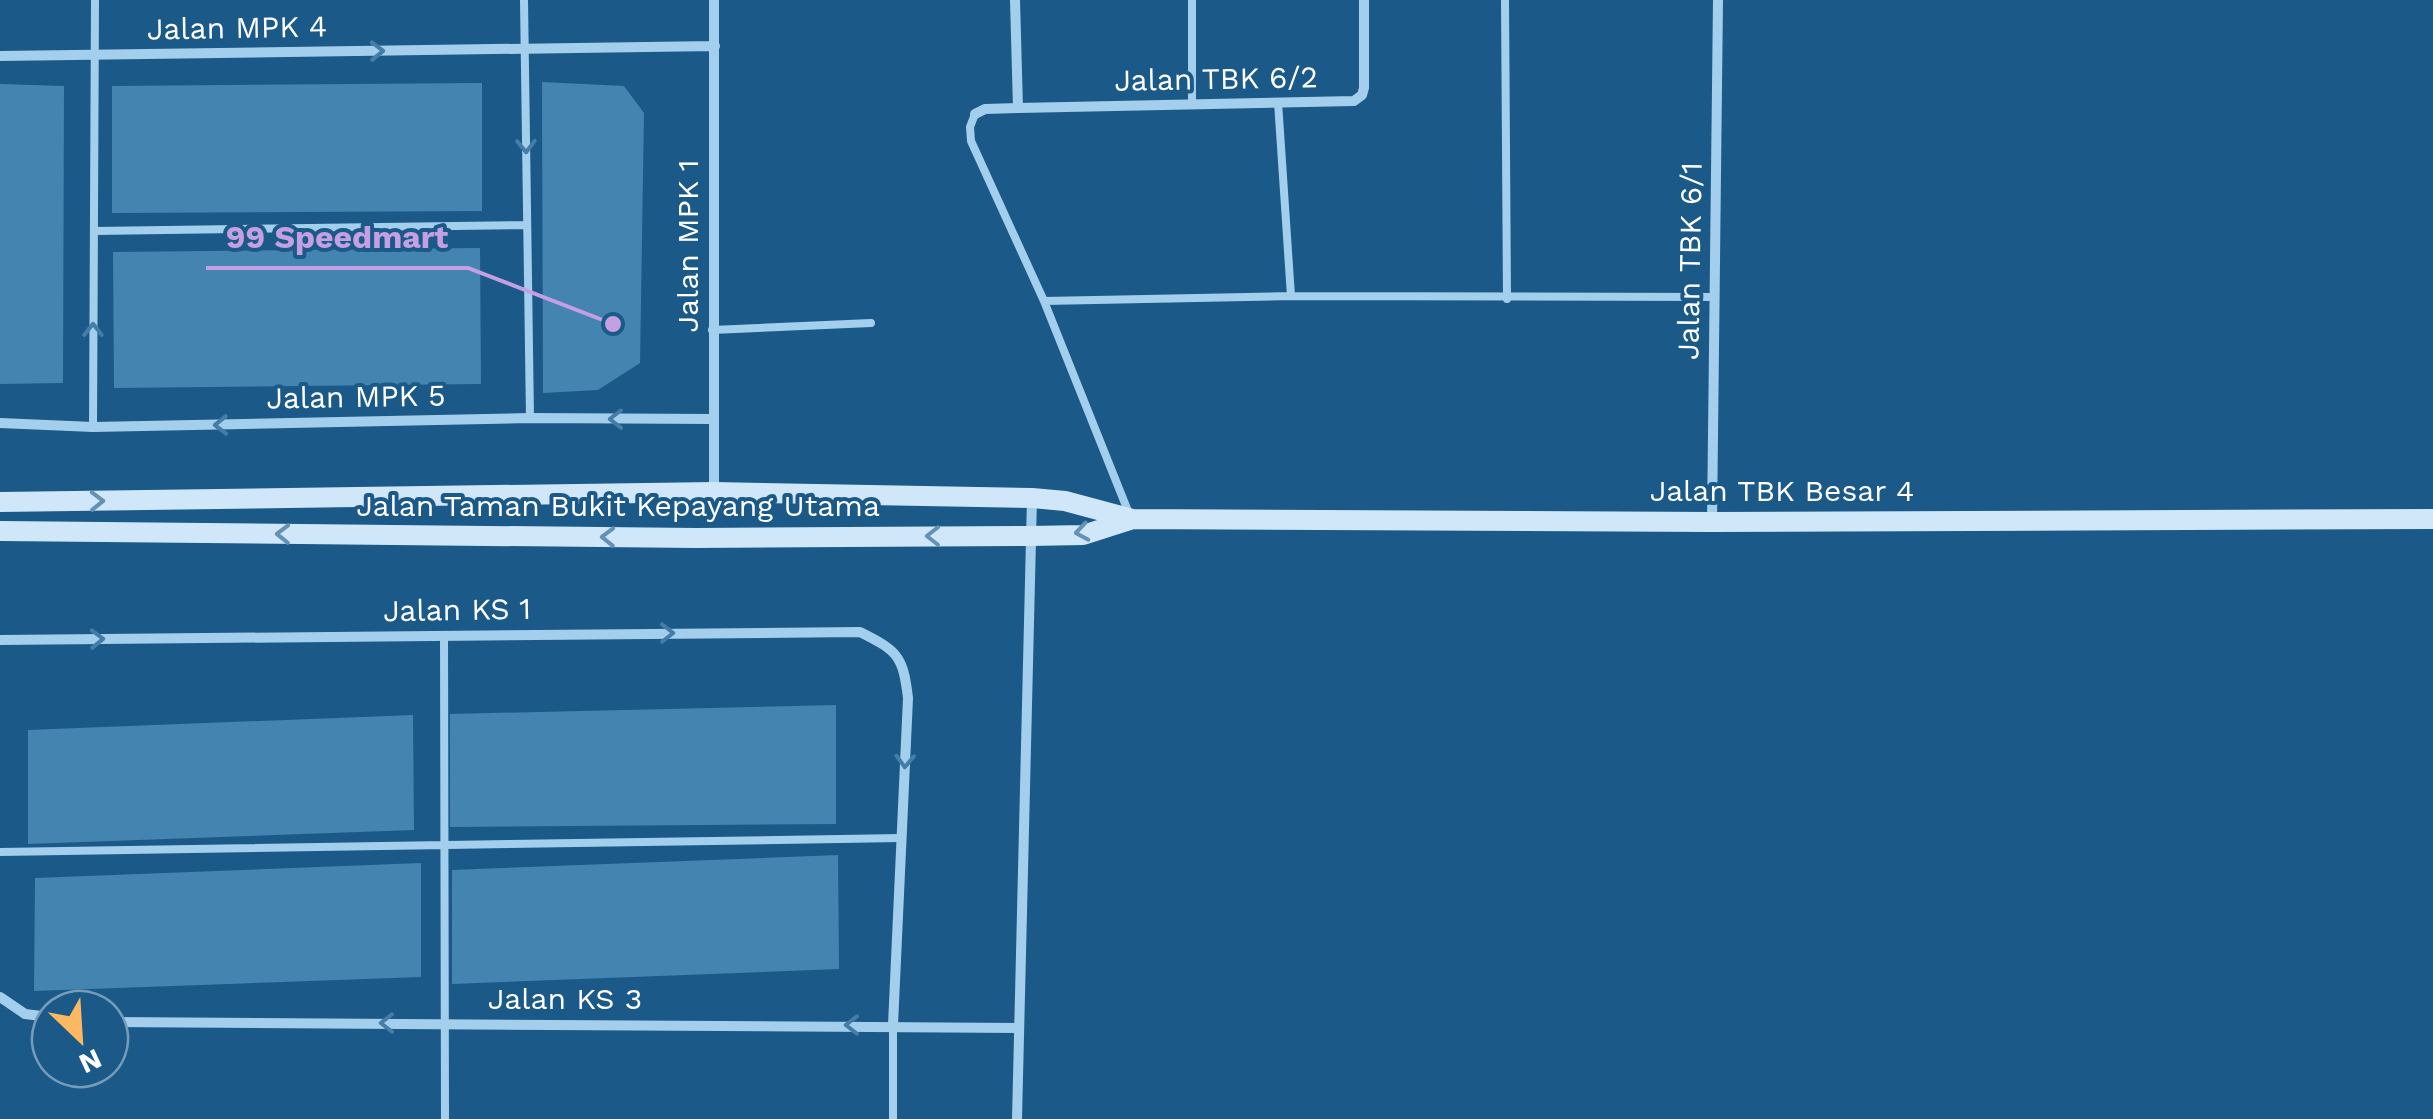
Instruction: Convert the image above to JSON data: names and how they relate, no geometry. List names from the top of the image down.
{
  "streets": {
    "street": [
      "Jalan MPK 4",
      "Jalan TBK 6/2",
      "Jalan MPK 1",
      "Jalan TBK 6/1",
      "Jalan MPK 5",
      "Jalan TBK Besar 4",
      "Jalan Taman Bukit Kepayang Utama",
      "Jalan KS 1",
      "Jalan KS 3"
    ]
  },
  "crossings": [
    ["Jalan MPK 4", "Jalan MPK 1"],
    ["Jalan MPK 1", "Jalan MPK 5"],
    ["Jalan MPK 1", "Jalan Taman Bukit Kepayang Utama"],
    ["Jalan TBK 6/1", "Jalan TBK Besar 4"],
    ["Jalan TBK Besar 4", "Jalan Taman Bukit Kepayang Utama"]
  ],
  "one_way": [
    "Jalan MPK 4",
    "Jalan MPK 5",
    "Jalan KS 1",
    "Jalan KS 3"
  ],
  "places": ["99 Speedmart"],
  "north": "bottom right"
}
